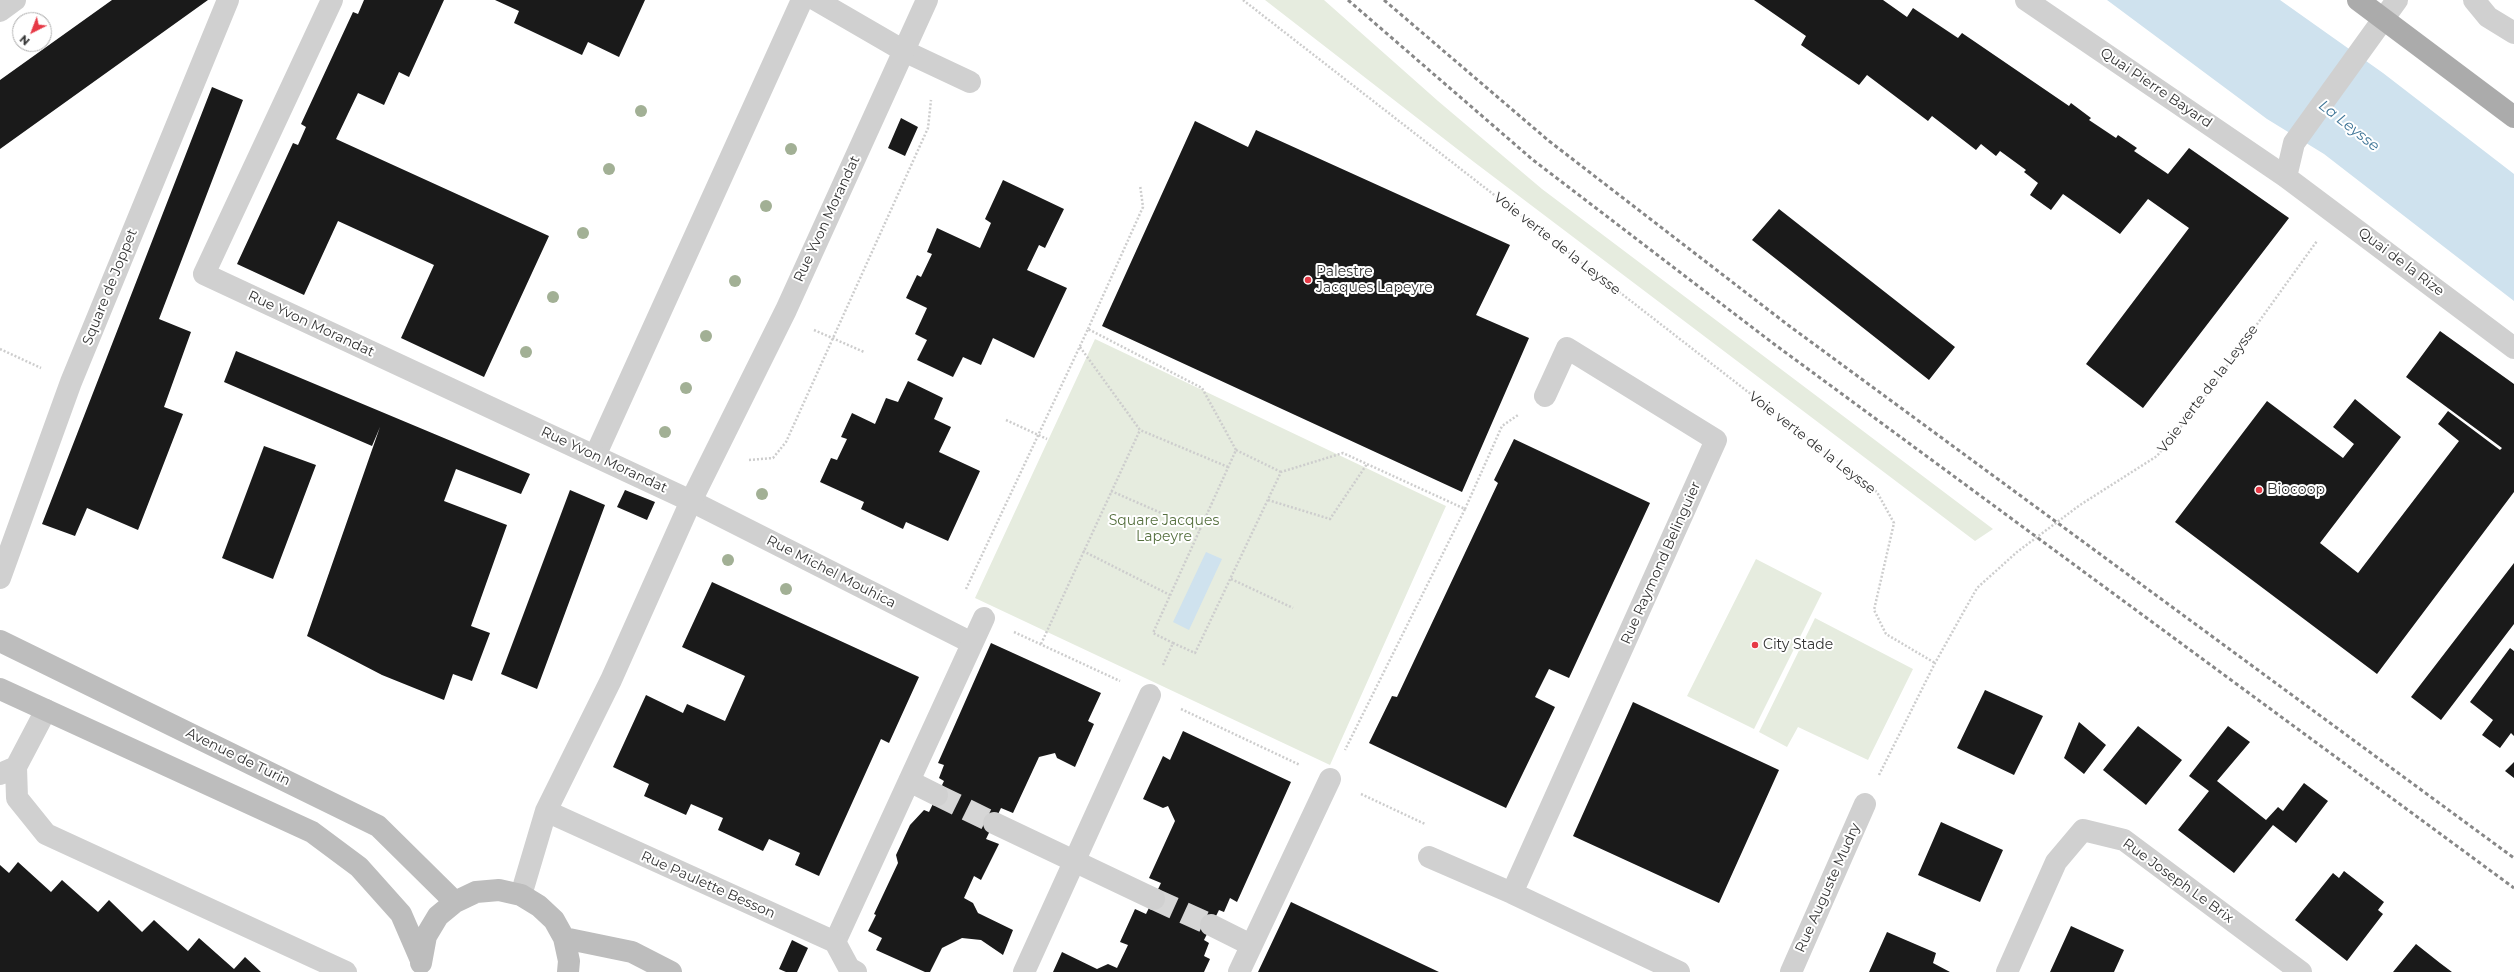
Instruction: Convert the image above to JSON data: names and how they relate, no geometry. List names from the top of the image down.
{
  "streets": {
    "main road": ["Avenue de Turin"],
    "street": [
      "Quai Pierre Bayard",
      "Rue Yvon Morandat",
      "Quai de la Rize",
      "Square de Joppet",
      "Rue Raymond Belinguier",
      "Rue Michel Mouhica",
      "Rue Joseph Le Brix",
      "Rue Paulette Besson",
      "Rue Auguste Mudry"
    ],
    "path": ["Voie verte de la Leysse"]
  },
  "crossings": [
    ["Quai Pierre Bayard", "Quai de la Rize"],
    ["Rue Yvon Morandat", "Rue Michel Mouhica"],
    ["Rue Yvon Morandat", "Rue Paulette Besson"]
  ],
  "water": ["La Leysse"],
  "parks": ["Square Jacques Lapeyre"],
  "places": ["Palestre Jacques Lapeyre", "Biocoop", "City Stade"],
  "north": "bottom left"
}
